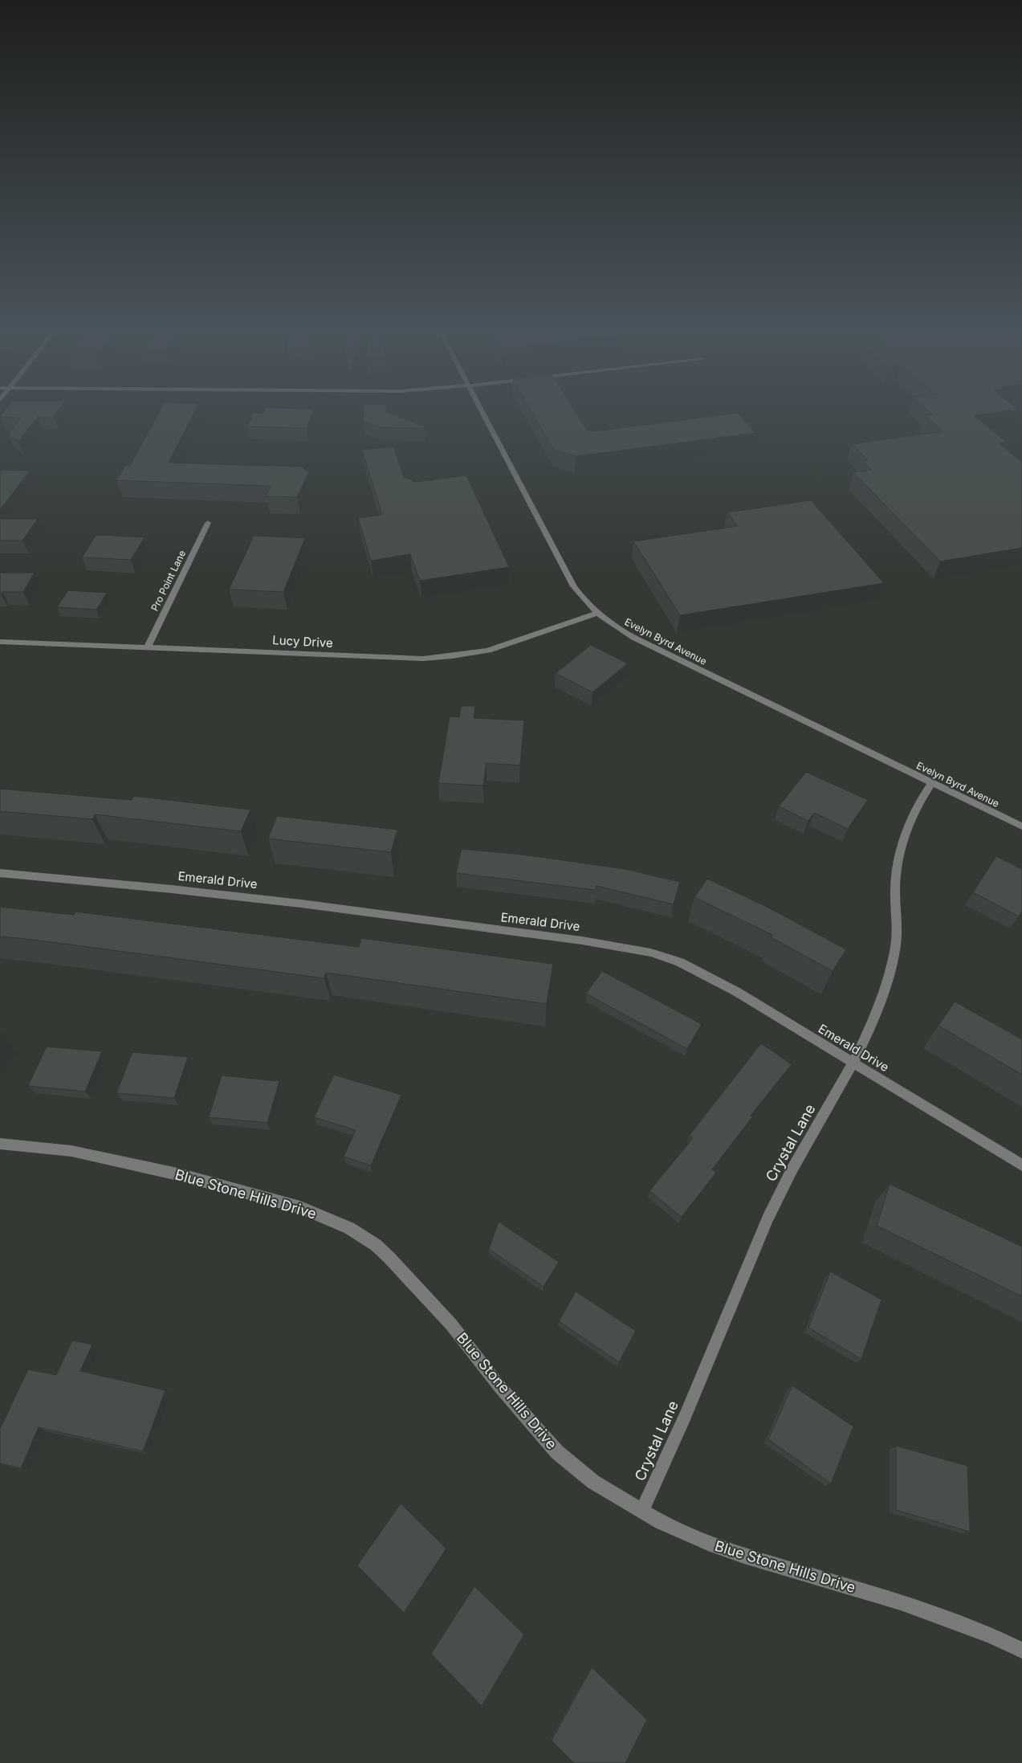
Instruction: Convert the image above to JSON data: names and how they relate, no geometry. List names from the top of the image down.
{
  "streets": {
    "street": [
      "Pro Point Lane",
      "Lucy Drive",
      "Evelyn Byrd Avenue",
      "Emerald Drive",
      "Crystal Lane",
      "Blue Stone Hills Drive"
    ]
  },
  "crossings": [
    ["Pro Point Lane", "Lucy Drive"],
    ["Lucy Drive", "Evelyn Byrd Avenue"],
    ["Evelyn Byrd Avenue", "Crystal Lane"],
    ["Emerald Drive", "Crystal Lane"],
    ["Crystal Lane", "Blue Stone Hills Drive"]
  ]
}
